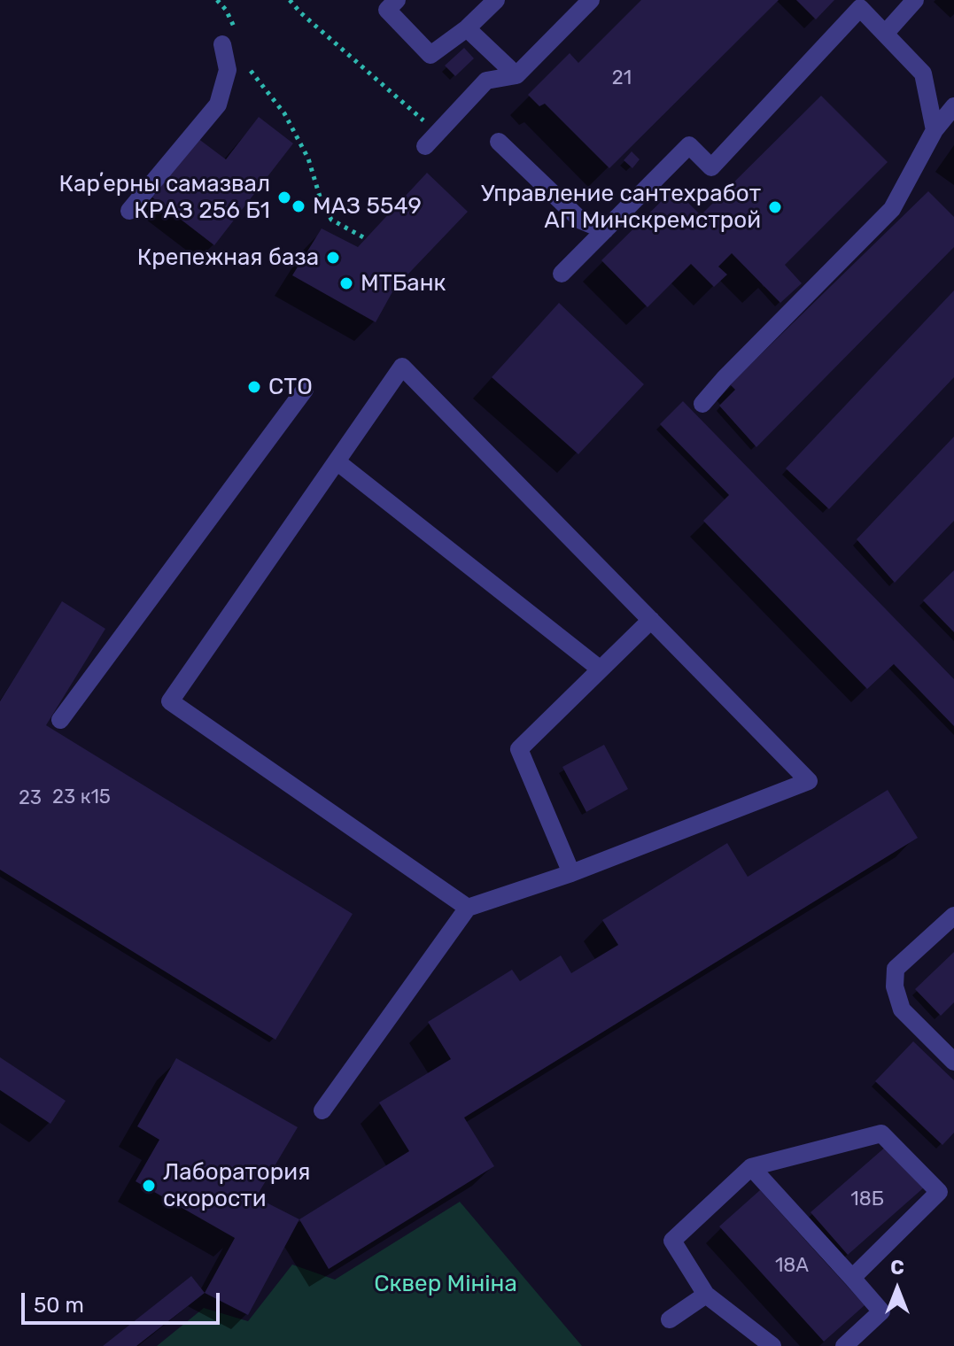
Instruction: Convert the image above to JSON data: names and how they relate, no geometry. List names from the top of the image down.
{
  "parks": ["Сквер Мініна"],
  "places": [
    "Карʼерны самазвал КРАЗ 256 Б1",
    "МАЗ 5549",
    "Управление сантехработ АП Минскремстрой",
    "Крепежная база",
    "МТБанк",
    "СТО",
    "Лаборатория скорости"
  ],
  "house_numbers": [
    "21",
    "23 к15",
    "23",
    "18Б",
    "18А"
  ],
  "scale_bar": "50 m",
  "north": "top"
}
